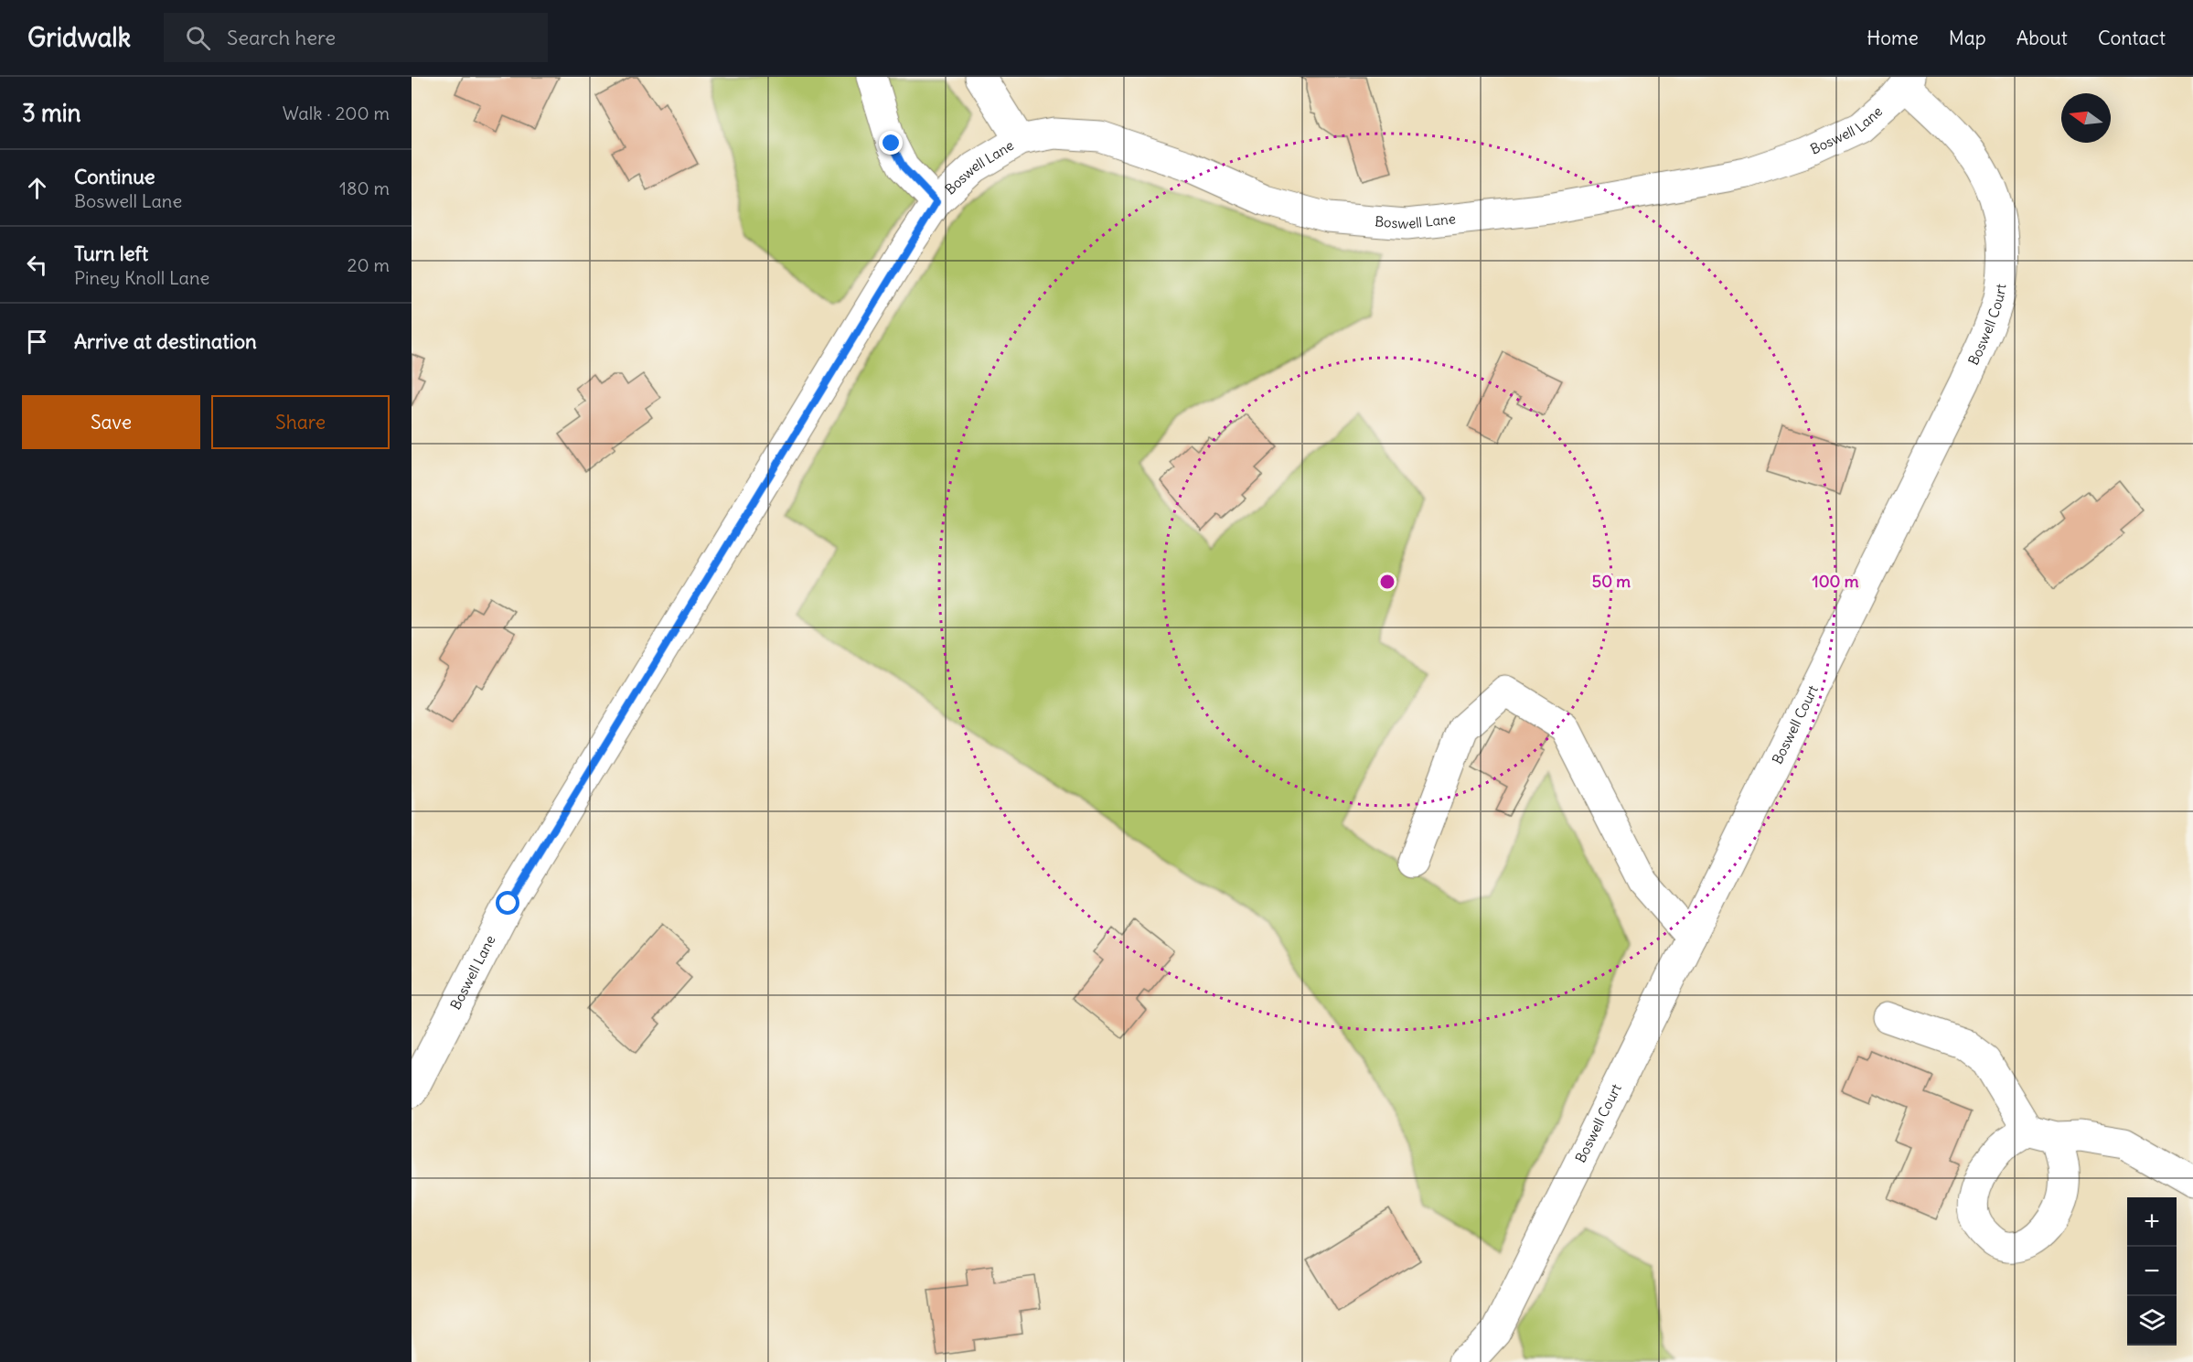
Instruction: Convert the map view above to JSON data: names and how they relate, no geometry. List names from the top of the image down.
{
  "streets": {
    "street": ["Boswell Lane", "Boswell Court"]
  },
  "crossings": [
    ["Boswell Lane", "Boswell Court"]
  ],
  "north": "left",
  "page": {
    "header": "Gridwalk",
    "search": "Search here",
    "nav": [
      "Home",
      "Map",
      "About",
      "Contact"
    ],
    "heading": ["3 min", "Walk · 200 m"],
    "list": [
      ["Continue", "Boswell Lane", "180 m"],
      ["Turn left", "Piney Knoll Lane", "20 m"],
      "Arrive at destination"
    ],
    "buttons": ["Save", "Share"],
    "map_buttons": ["+", "−"]
  },
  "rings": ["50 m", "100 m"]
}
